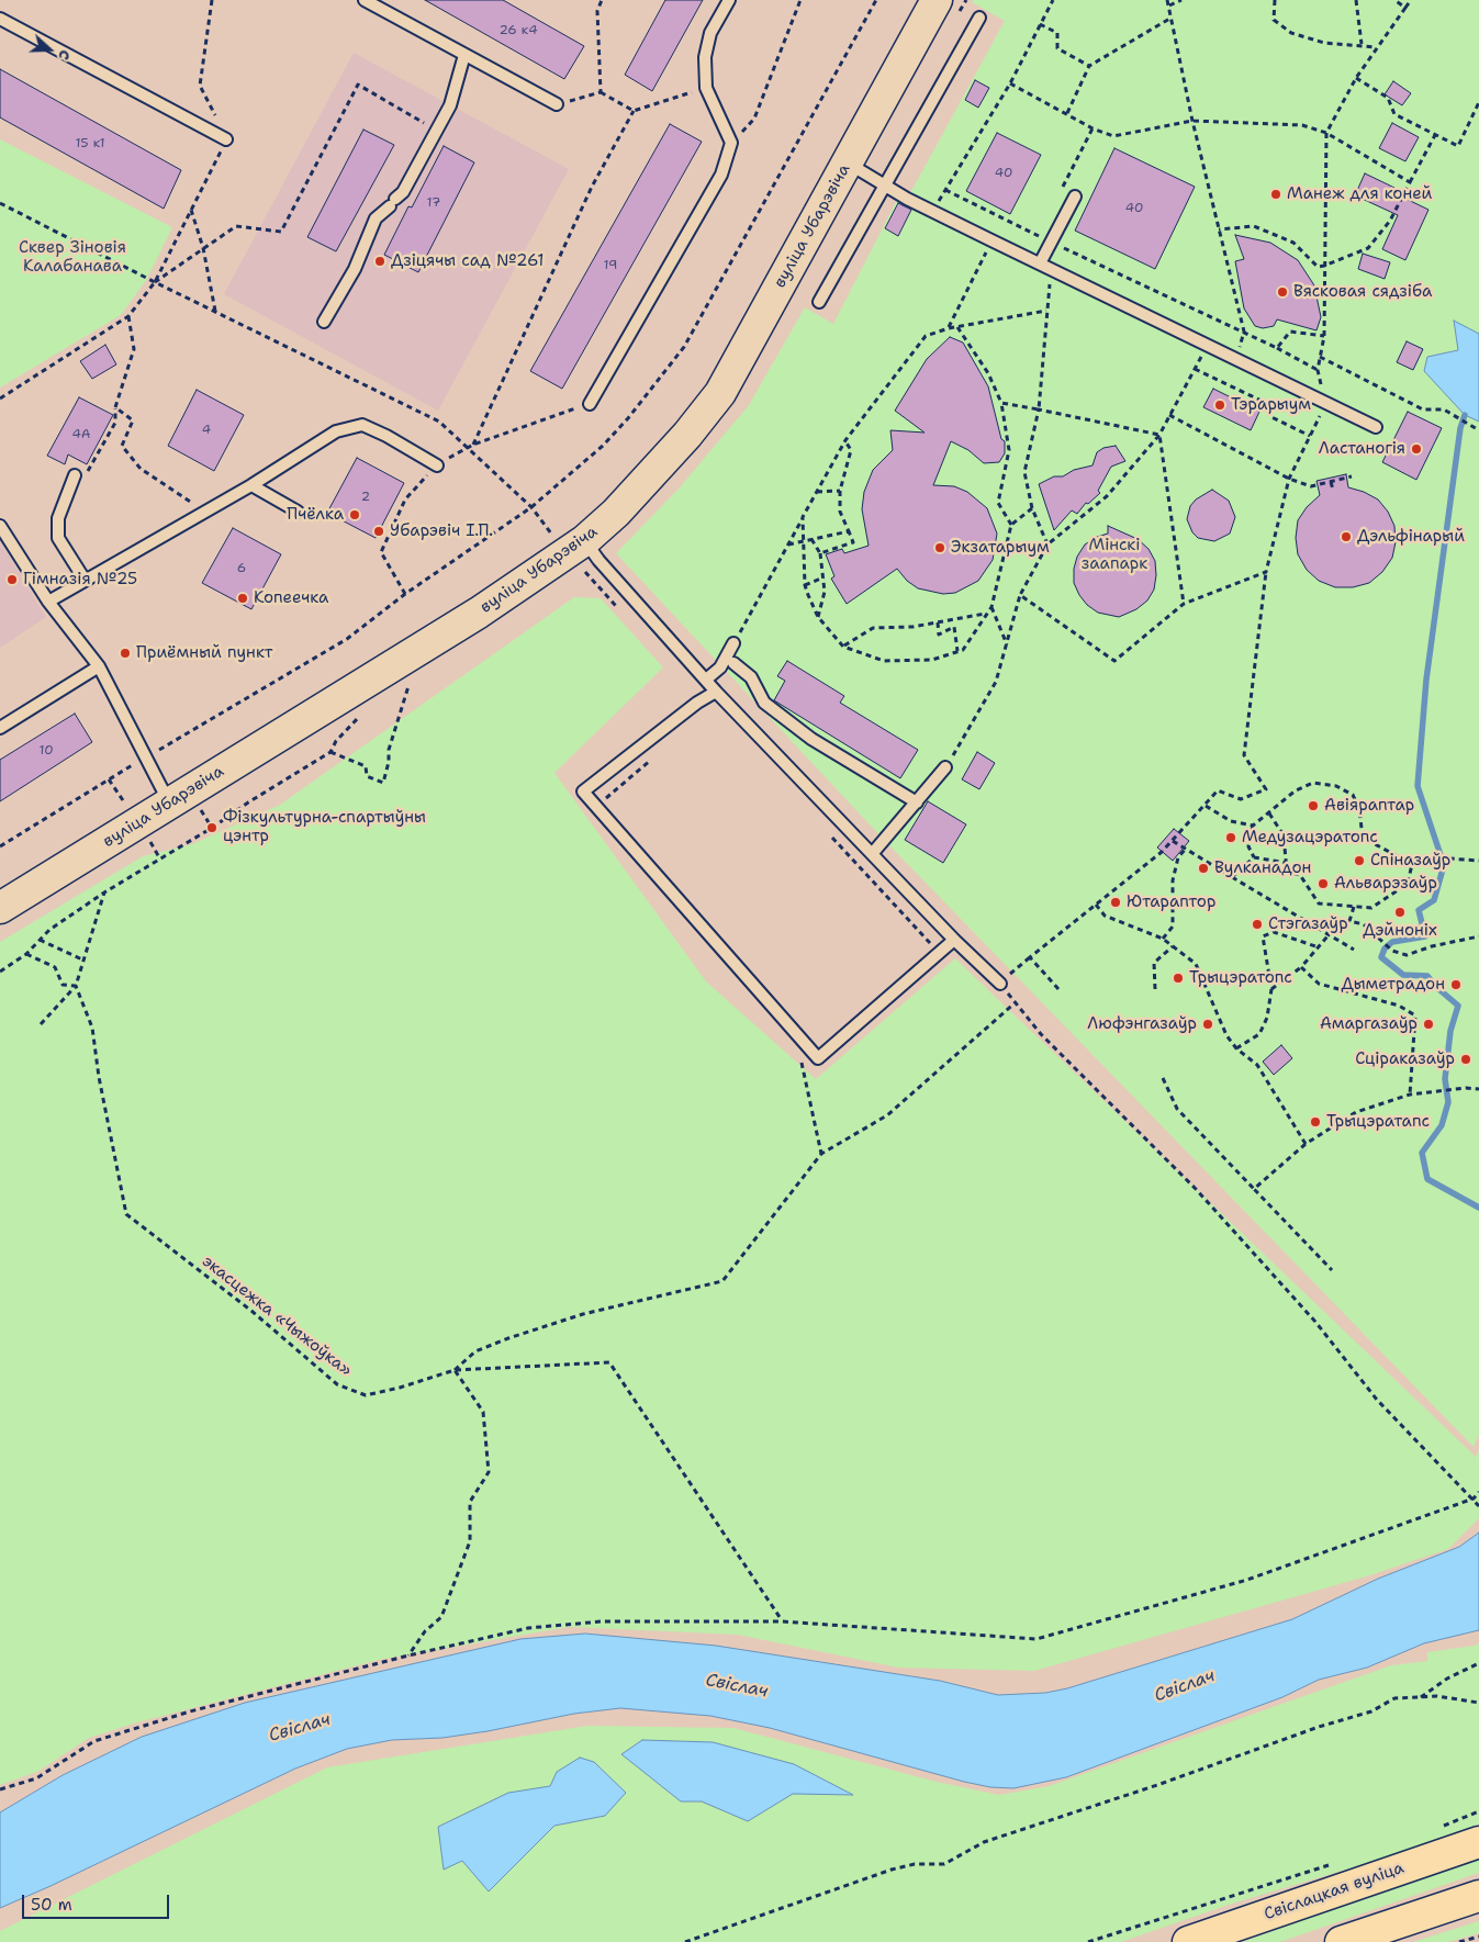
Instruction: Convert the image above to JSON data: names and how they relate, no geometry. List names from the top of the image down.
{
  "streets": {
    "main road": ["вуліца Убарэвіча", "Свіслацкая вуліца"],
    "path": ["экасцежка «Чыжоўка»"]
  },
  "water": ["Свіслач"],
  "parks": ["Сквер Зіновія Калабанава", "Мінскі заапарк"],
  "places": [
    "Манеж для коней",
    "Дзіцячы сад №261",
    "Вясковая сядзіба",
    "Тэрарыум",
    "Ластаногія",
    "Пчёлка",
    "Убарэвіч І.П.",
    "Дэльфінарый",
    "Экзатарыум",
    "Гімназія №25",
    "Копеечка",
    "Приёмный пункт",
    "Авіяраптар",
    "Фізкультурна-спартыўны цэнтр",
    "Медузацэратопс",
    "Спіназаўр",
    "Вулканадон",
    "Альварэзаўр",
    "Ютараптор",
    "Дэйноніх",
    "Стэгазаўр",
    "Трыцэратопс",
    "Дыметрадон",
    "Люфэнгазаўр",
    "Амаргазаўр",
    "Сціраказаўр",
    "Трыцэратапс"
  ],
  "house_numbers": [
    "26 к4",
    "15 к1",
    "40",
    "17",
    "40",
    "19",
    "4",
    "4А",
    "2",
    "6",
    "10"
  ],
  "scale_bar": "50 m",
  "north": "right"
}
